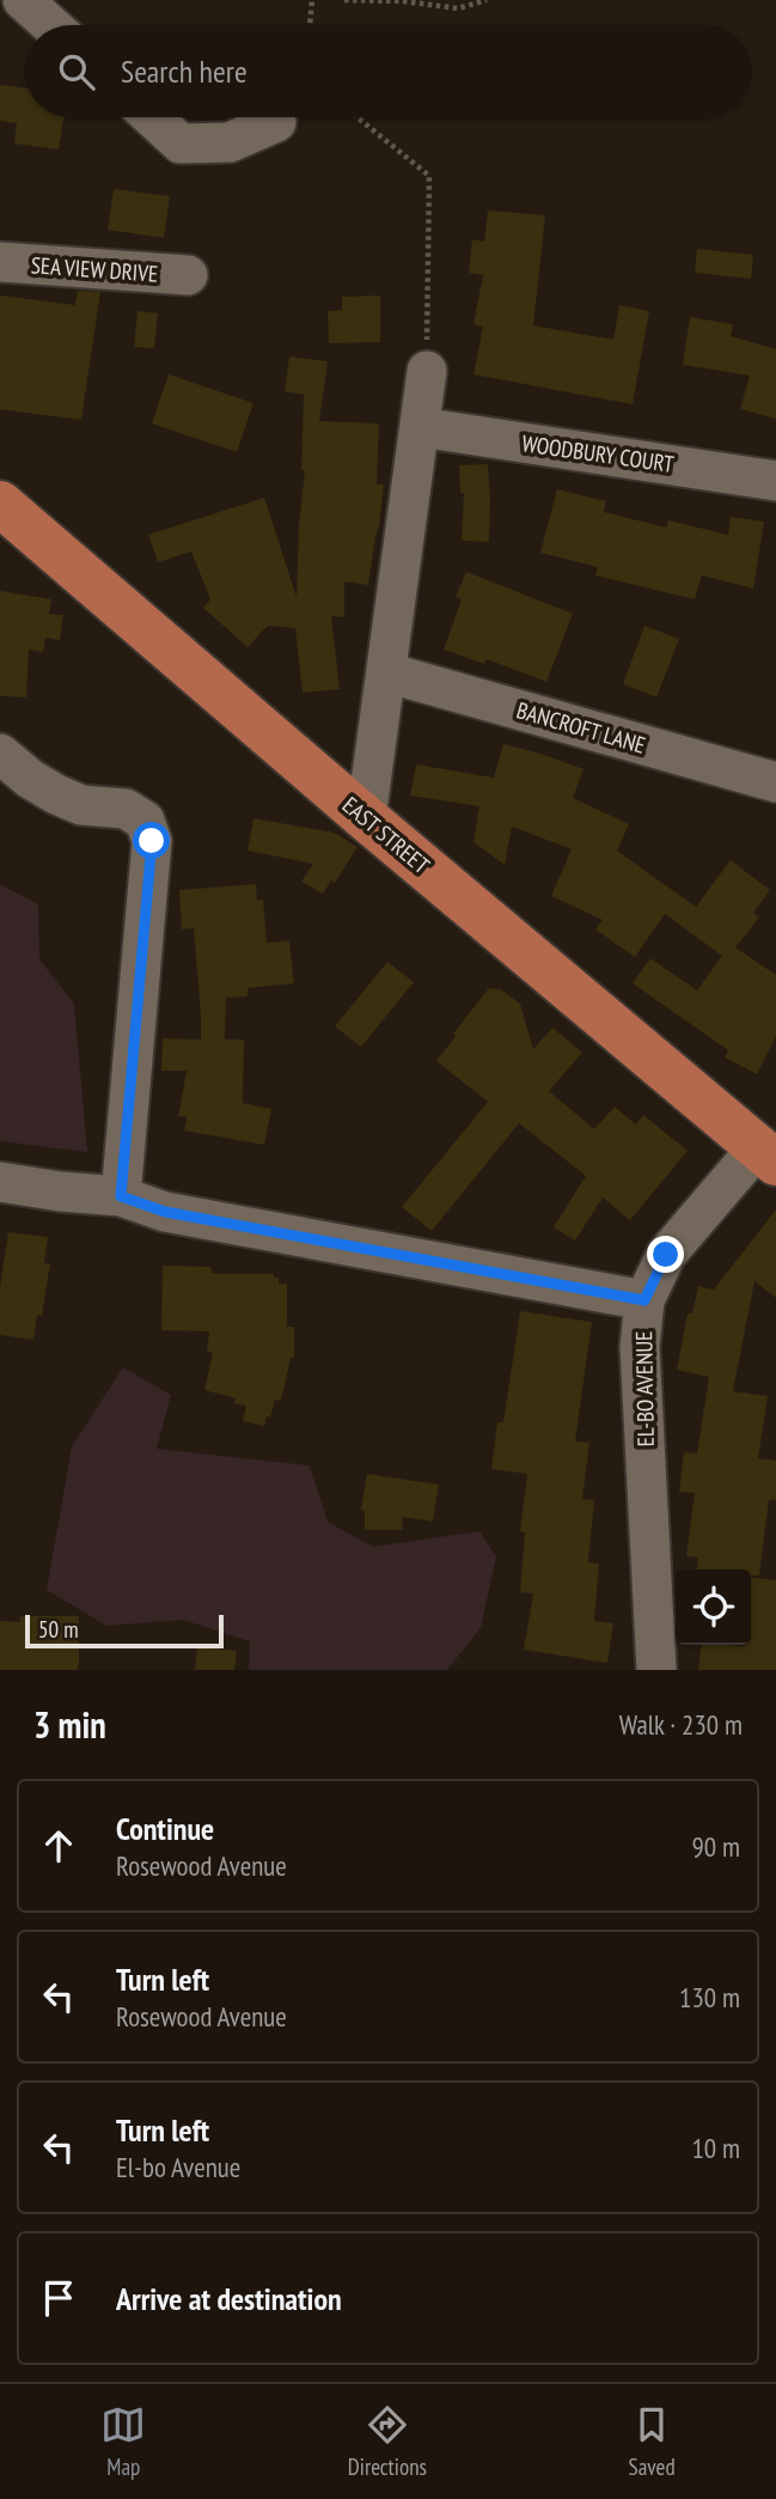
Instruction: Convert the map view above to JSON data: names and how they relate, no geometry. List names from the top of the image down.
{
  "streets": {
    "main road": ["EAST STREET"],
    "street": [
      "SEA VIEW DRIVE",
      "WOODBURY COURT",
      "BANCROFT LANE",
      "EL-BO AVENUE"
    ]
  },
  "crossings": [
    ["EAST STREET", "EL-BO AVENUE"]
  ],
  "scale_bar": "50 m",
  "page": {
    "search": "Search here",
    "scale": "50 m",
    "heading": ["3 min", "Walk · 230 m"],
    "list": [
      ["Continue", "Rosewood Avenue", "90 m"],
      ["Turn left", "Rosewood Avenue", "130 m"],
      ["Turn left", "El-bo Avenue", "10 m"],
      "Arrive at destination"
    ],
    "nav": ["Map", "Directions", "Saved"]
  }
}
